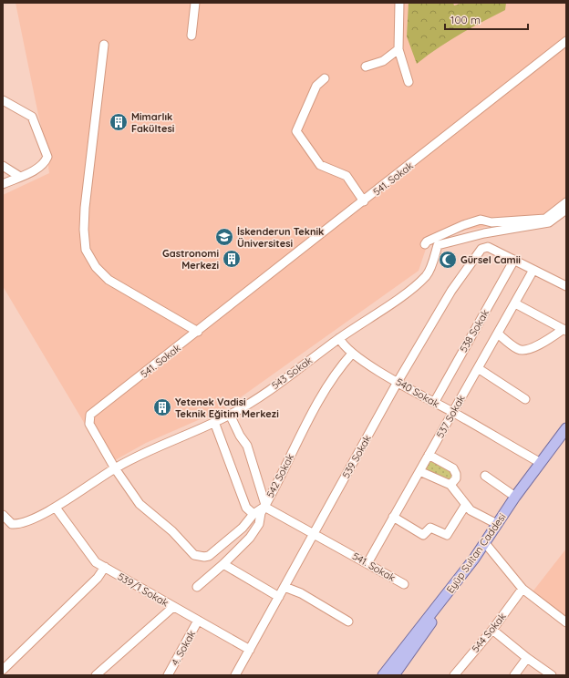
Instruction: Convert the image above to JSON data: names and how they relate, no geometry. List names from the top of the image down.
{
  "streets": {
    "main road": ["Eyüp Sultan Caddesi"],
    "street": [
      "541. Sokak",
      "538 Sokak",
      "543 Sokak",
      "540 Sokak",
      "537 Sokak",
      "539 Sokak",
      "542 Sokak",
      "539/1 Sokak",
      "544 Sokak",
      "4. Sokak"
    ]
  },
  "crossings": [
    ["541. Sokak", "543 Sokak"],
    ["541. Sokak", "537 Sokak"],
    ["541. Sokak", "539 Sokak"],
    ["541. Sokak", "542 Sokak"],
    ["538 Sokak", "540 Sokak"],
    ["543 Sokak", "540 Sokak"],
    ["543 Sokak", "539 Sokak"],
    ["543 Sokak", "539/1 Sokak"],
    ["540 Sokak", "537 Sokak"],
    ["540 Sokak", "539 Sokak"],
    ["540 Sokak", "542 Sokak"],
    ["540 Sokak", "Eyüp Sultan Caddesi"],
    ["539 Sokak", "539/1 Sokak"],
    ["539/1 Sokak", "4. Sokak"]
  ],
  "places": {
    "building": ["Mimarlık Fakültesi", "Gastronomi Merkezi", "Yetenek Vadisi Teknik Eğitim Merkezi"],
    "school or university": ["İskenderun Teknik Üniversitesi"],
    "mosque": ["Gürsel Camii"]
  },
  "scale_bar": "100 m"
}
